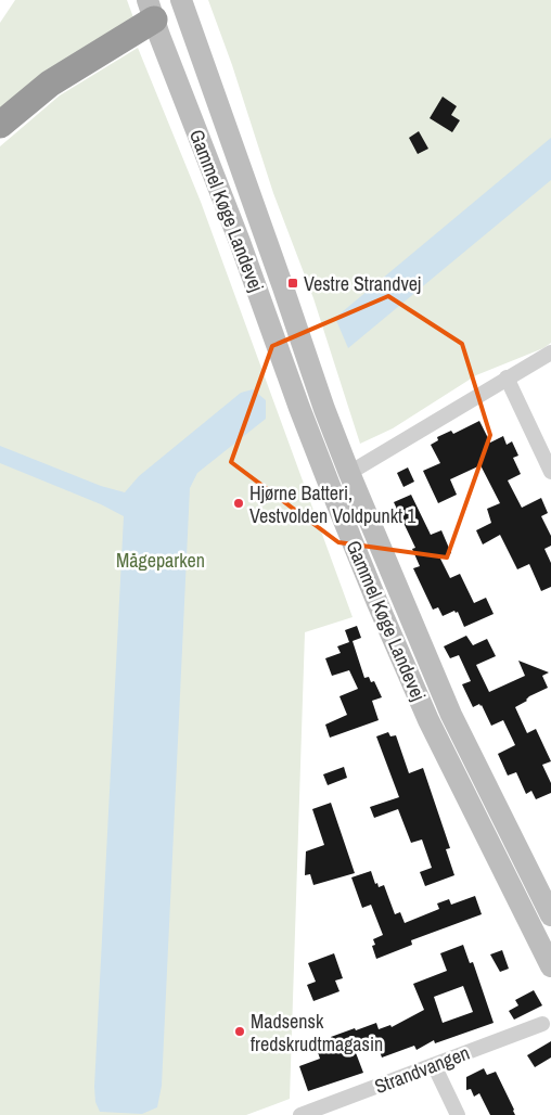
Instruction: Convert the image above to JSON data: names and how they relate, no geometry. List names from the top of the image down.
{
  "streets": {
    "main road": ["Gammel Køge Landevej"],
    "street": ["Strandvangen"]
  },
  "parks": ["Mågeparken"],
  "places": {
    "transit": ["Vestre Strandvej"],
    "other": ["Hjørne Batteri, Vestvolden Voldpunkt 1", "Madsensk fredskrudtmagasin"]
  }
}
